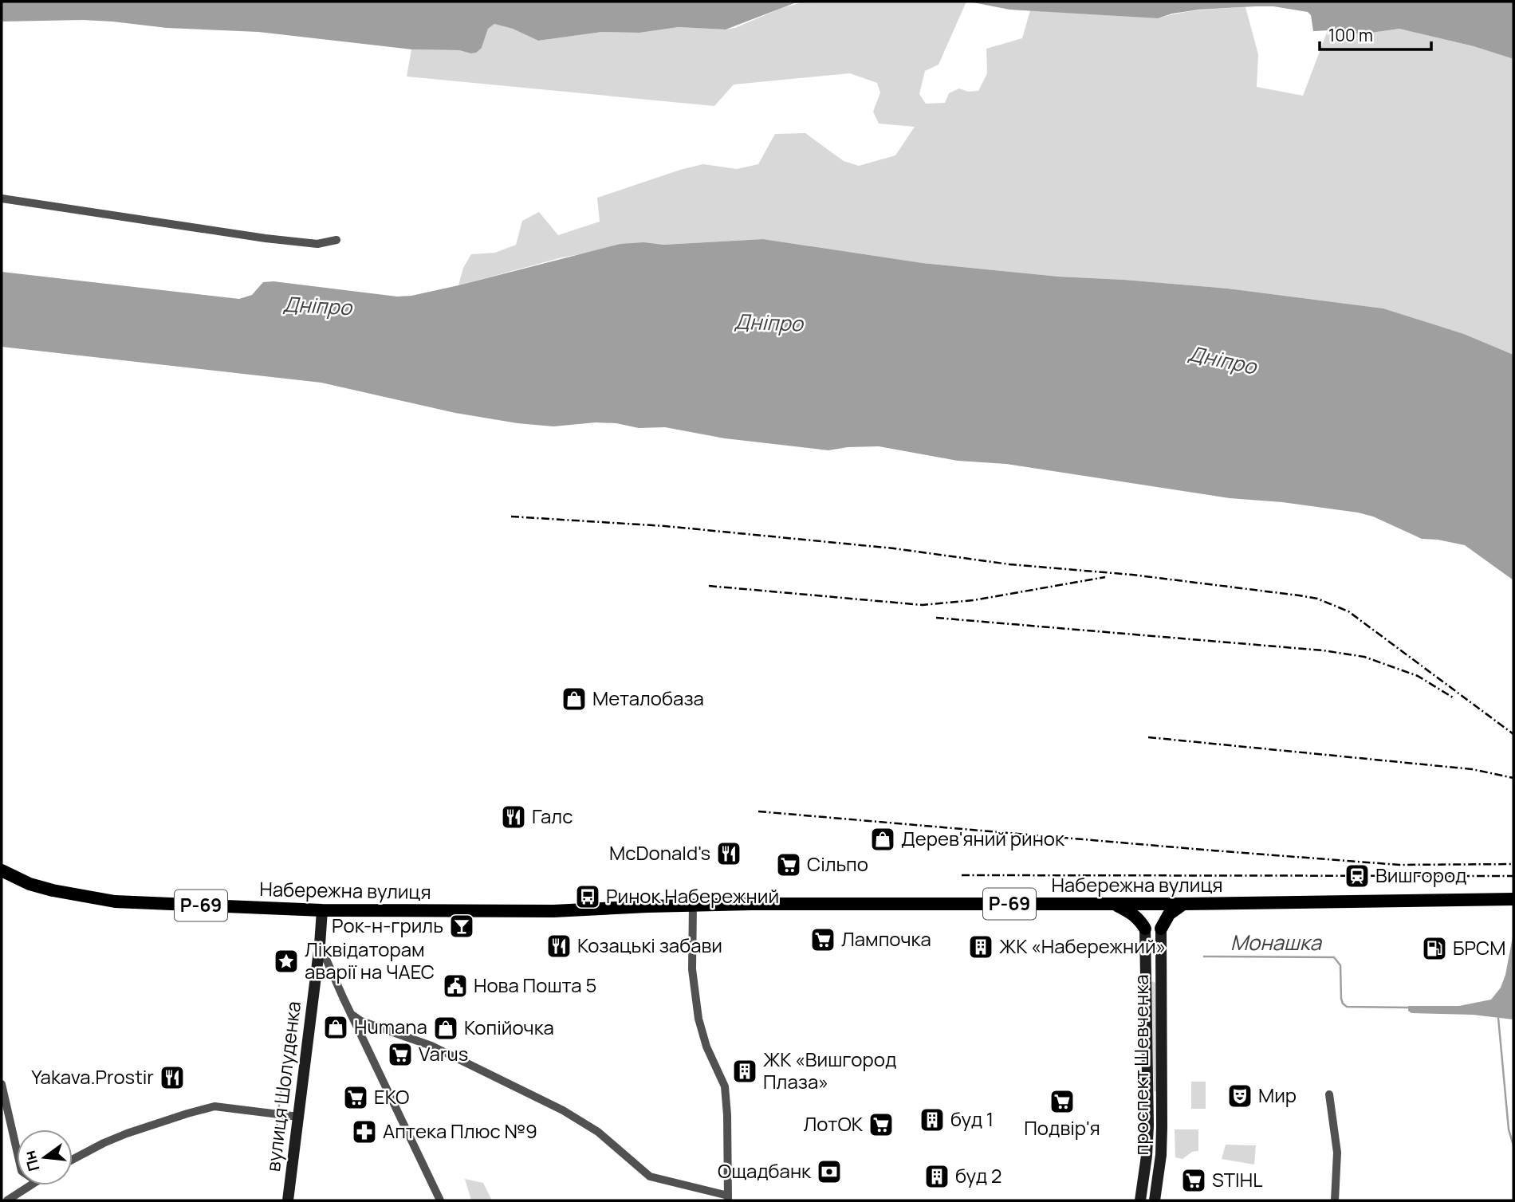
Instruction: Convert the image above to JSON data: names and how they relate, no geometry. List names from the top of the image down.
{
  "streets": {
    "main road": ["Набережна вулиця", "Р-69"],
    "street": ["проспект Шевченка", "вулиця Шолуденка"]
  },
  "crossings": [
    ["Набережна вулиця", "вулиця Шолуденка"]
  ],
  "water": ["Дніпро", "Монашка"],
  "places": {
    "shop": [
      "Металобаза",
      "Дерев'яний ринок",
      "Humana",
      "Копійочка"
    ],
    "restaurant": [
      "Галс",
      "McDonald's",
      "Козацькі забави",
      "Yakava.Prostir"
    ],
    "supermarket": [
      "Сільпо",
      "Лампочка",
      "Varus",
      "EKO",
      "Подвір'я",
      "ЛотОК",
      "STIHL"
    ],
    "station": ["Вишгород"],
    "bus stop": ["Ринок Набережний"],
    "bar": ["Рок-н-гриль"],
    "building": [
      "ЖК «Набережний»",
      "ЖК «Вишгород Плаза»",
      "буд 1",
      "буд 2"
    ],
    "fuel station": ["БРСМ"],
    "place": ["Ліквідаторам аварії на ЧАЕС"],
    "public building": ["Нова Пошта 5"],
    "theatre": ["Мир"],
    "pharmacy": ["Аптека Плюс №9"],
    "bank": ["Ощадбанк"]
  },
  "scale_bar": "100 m",
  "north": "left"
}
